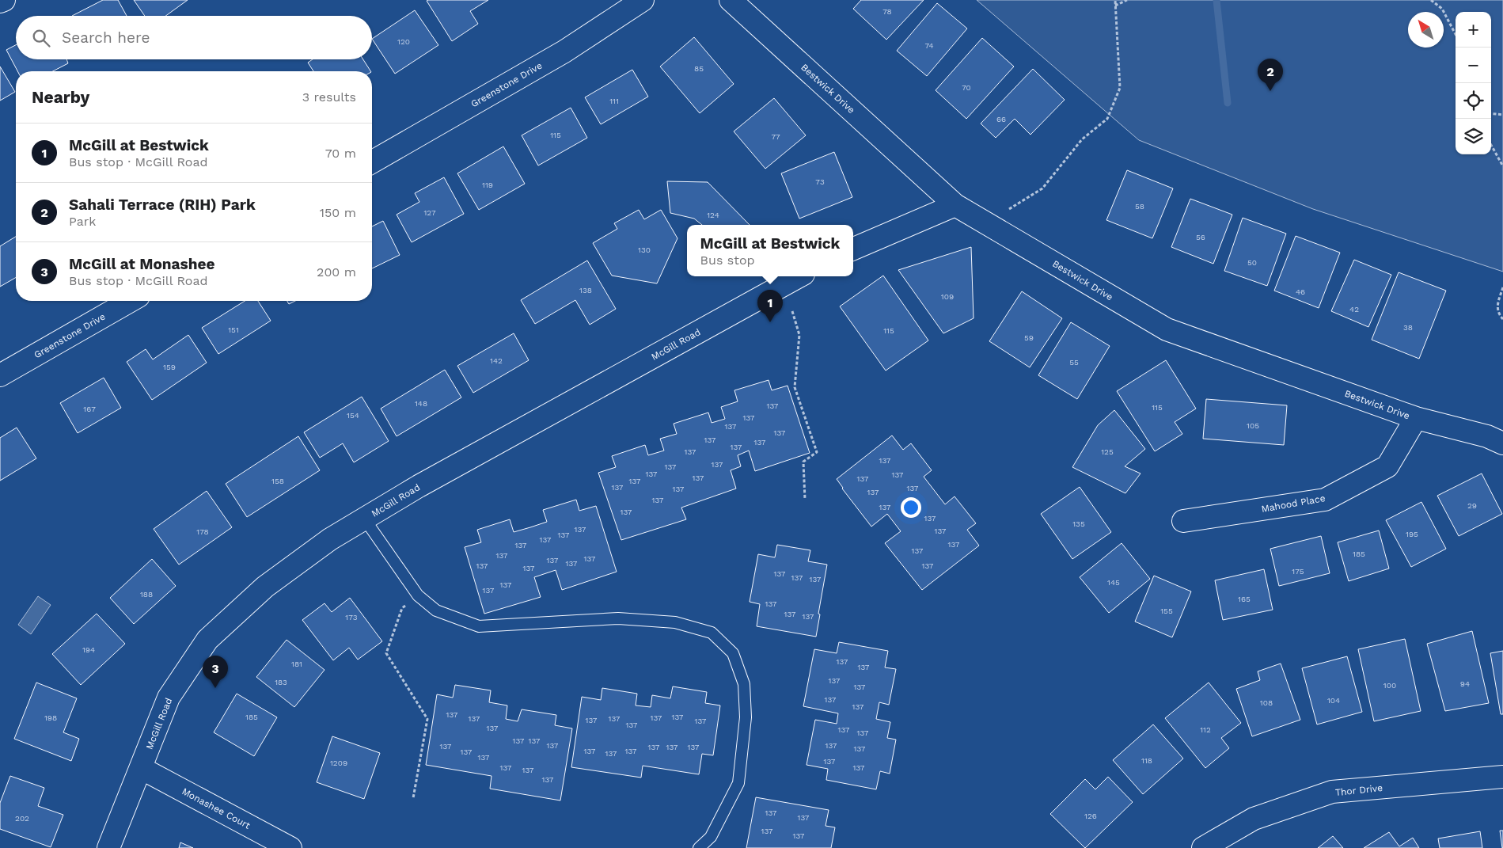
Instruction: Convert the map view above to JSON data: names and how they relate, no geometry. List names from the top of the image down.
{
  "streets": {
    "street": [
      "Greenstone Drive",
      "Bestwick Drive",
      "McGill Road",
      "Mahood Place",
      "Thor Drive",
      "Monashee Court"
    ]
  },
  "crossings": [
    ["Bestwick Drive", "Mahood Place"],
    ["McGill Road", "Monashee Court"]
  ],
  "house_numbers": [
    "78",
    "120",
    "74",
    "85",
    "70",
    "111",
    "66",
    "115",
    "77",
    "73",
    "119",
    "58",
    "127",
    "124",
    "56",
    "130",
    "50",
    "138",
    "46",
    "109",
    "42",
    "38",
    "151",
    "115",
    "59",
    "142",
    "55",
    "159",
    "148",
    "137",
    "115",
    "167",
    "154",
    "137",
    "105",
    "137",
    "137",
    "137",
    "137",
    "137",
    "137",
    "125",
    "137",
    "137",
    "137",
    "137",
    "137",
    "137",
    "137",
    "158",
    "137",
    "137",
    "137",
    "137",
    "137",
    "137",
    "29",
    "137",
    "137",
    "137",
    "135",
    "137",
    "137",
    "178",
    "195",
    "137",
    "137",
    "137",
    "137",
    "137",
    "185",
    "137",
    "137",
    "137",
    "137",
    "137",
    "137",
    "137",
    "175",
    "137",
    "137",
    "137",
    "145",
    "137",
    "137",
    "188",
    "165",
    "137",
    "155",
    "137",
    "137",
    "173",
    "194",
    "137",
    "181",
    "137",
    "137",
    "183",
    "94",
    "100",
    "137",
    "137",
    "104",
    "108",
    "137",
    "137",
    "185",
    "137",
    "198",
    "137",
    "137",
    "137",
    "137",
    "137",
    "137",
    "137",
    "137",
    "112",
    "137",
    "137",
    "137",
    "137",
    "137",
    "137",
    "137",
    "137",
    "137",
    "137",
    "137",
    "137",
    "137",
    "137",
    "137",
    "118",
    "137",
    "1209",
    "137",
    "137",
    "137",
    "137",
    "137",
    "126",
    "137",
    "202",
    "137",
    "137"
  ],
  "north": "top left",
  "page": {
    "map_buttons": ["+", "−"],
    "search": "Search here",
    "pins": ["2", "1", "3"],
    "heading": ["Nearby", "3 results"],
    "list": [
      {
        "mark": "1",
        "name": "McGill at Bestwick",
        "note": "Bus stop · McGill Road",
        "value": "70 m"
      },
      {
        "mark": "2",
        "name": "Sahali Terrace (RIH) Park",
        "note": "Park",
        "value": "150 m"
      },
      {
        "mark": "3",
        "name": "McGill at Monashee",
        "note": "Bus stop · McGill Road",
        "value": "200 m"
      }
    ],
    "popup": ["McGill at Bestwick", "Bus stop"]
  }
}
